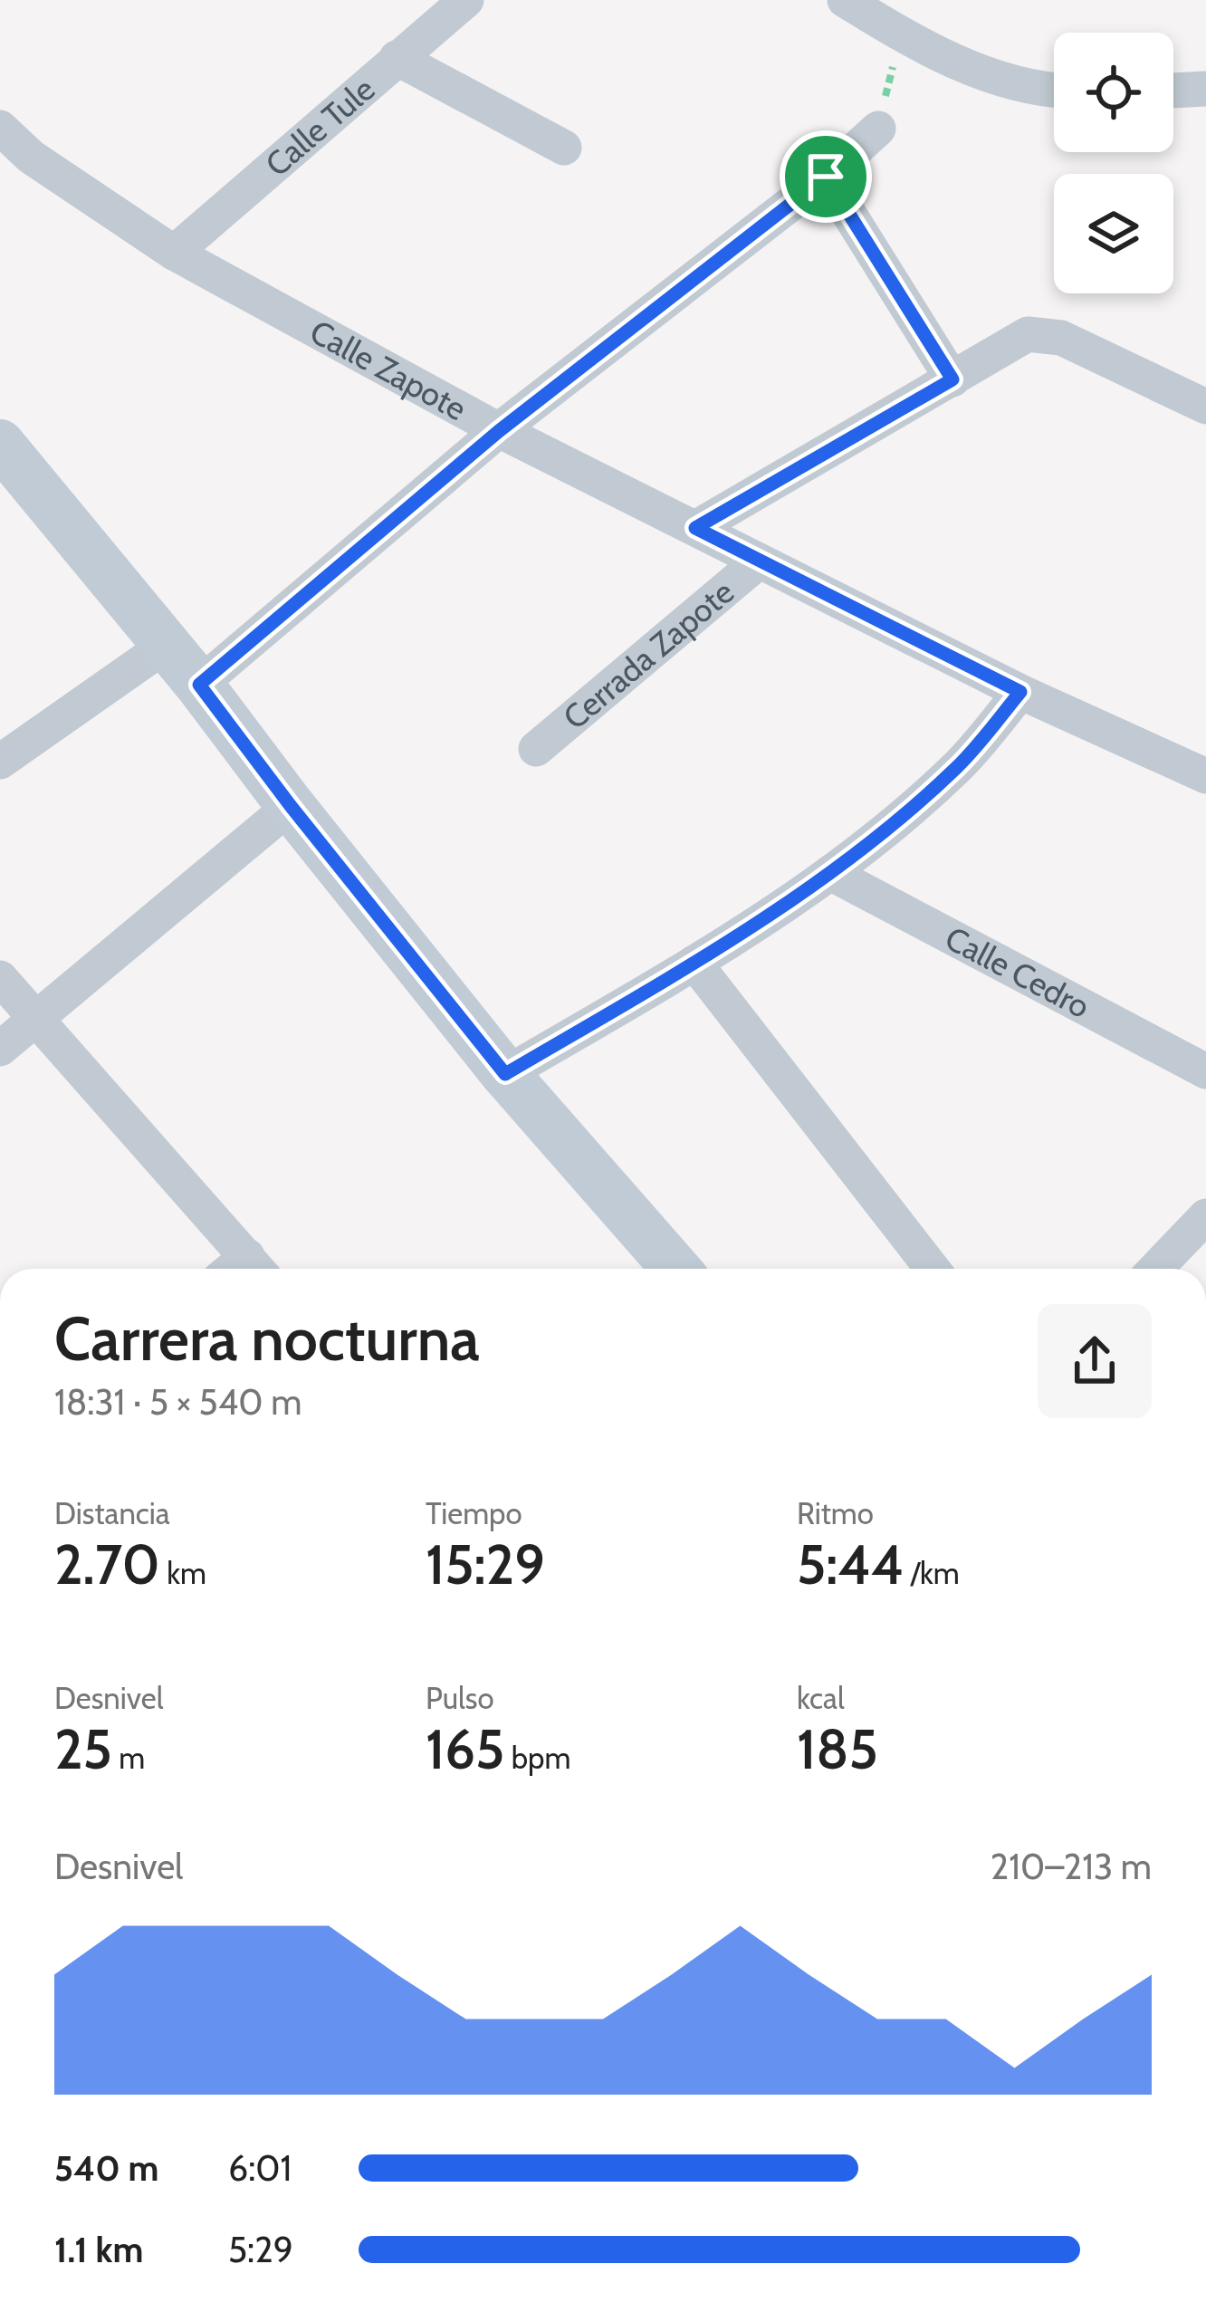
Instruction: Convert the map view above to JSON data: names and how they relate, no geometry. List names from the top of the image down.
{
  "streets": {
    "street": [
      "Calle Tule",
      "Calle Zapote",
      "Cerrada Zapote",
      "Calle Cedro"
    ]
  },
  "crossings": [
    ["Calle Tule", "Calle Zapote"],
    ["Calle Zapote", "Cerrada Zapote"]
  ],
  "page": {
    "heading": ["Carrera nocturna", "18:31 · 5 × 540 m"],
    "stats": [
      ["Distancia", "2.70 km"],
      ["Tiempo", "15:29"],
      ["Ritmo", "5:44 /km"],
      ["Desnivel", "25 m"],
      ["Pulso", "165 bpm"],
      ["kcal", "185"]
    ],
    "chart": ["Desnivel", "210–213 m"],
    "list": [
      {
        "name": "540 m",
        "note": "6:01"
      },
      {
        "name": "1.1 km",
        "note": "5:29"
      }
    ]
  }
}
